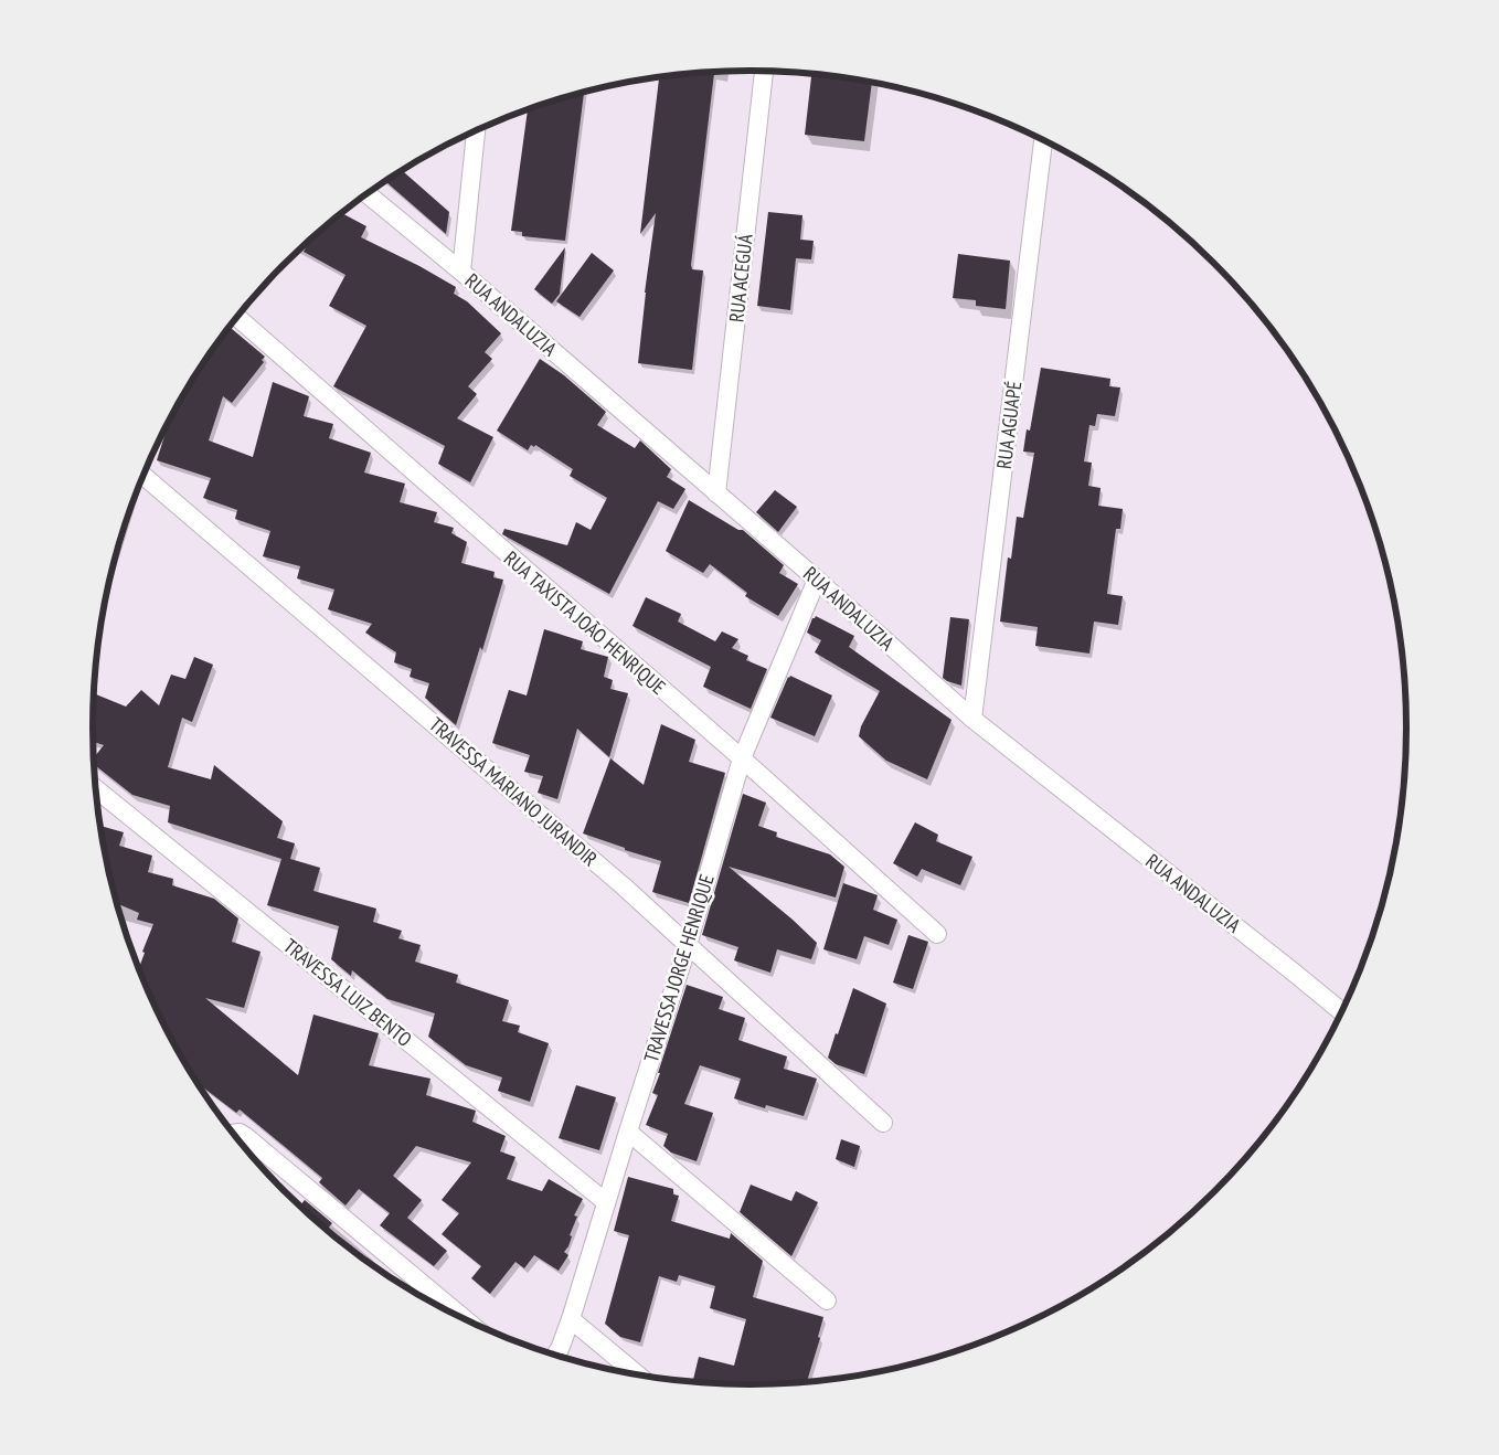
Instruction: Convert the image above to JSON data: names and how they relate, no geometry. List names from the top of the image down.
{
  "streets": {
    "street": [
      "RUA ACEGUÁ",
      "RUA ANDALUZIA",
      "RUA AGUAPÉ",
      "RUA TAXISTA JOÃO HENRIQUE",
      "TRAVESSA MARIANO JURANDIR",
      "TRAVESSA JORGE HENRIQUE",
      "TRAVESSA LUIZ BENTO"
    ]
  },
  "crossings": [
    ["RUA ACEGUÁ", "RUA ANDALUZIA"],
    ["RUA ANDALUZIA", "RUA AGUAPÉ"],
    ["RUA ANDALUZIA", "TRAVESSA JORGE HENRIQUE"],
    ["RUA TAXISTA JOÃO HENRIQUE", "TRAVESSA JORGE HENRIQUE"],
    ["TRAVESSA MARIANO JURANDIR", "TRAVESSA JORGE HENRIQUE"],
    ["TRAVESSA JORGE HENRIQUE", "TRAVESSA LUIZ BENTO"]
  ]
}
